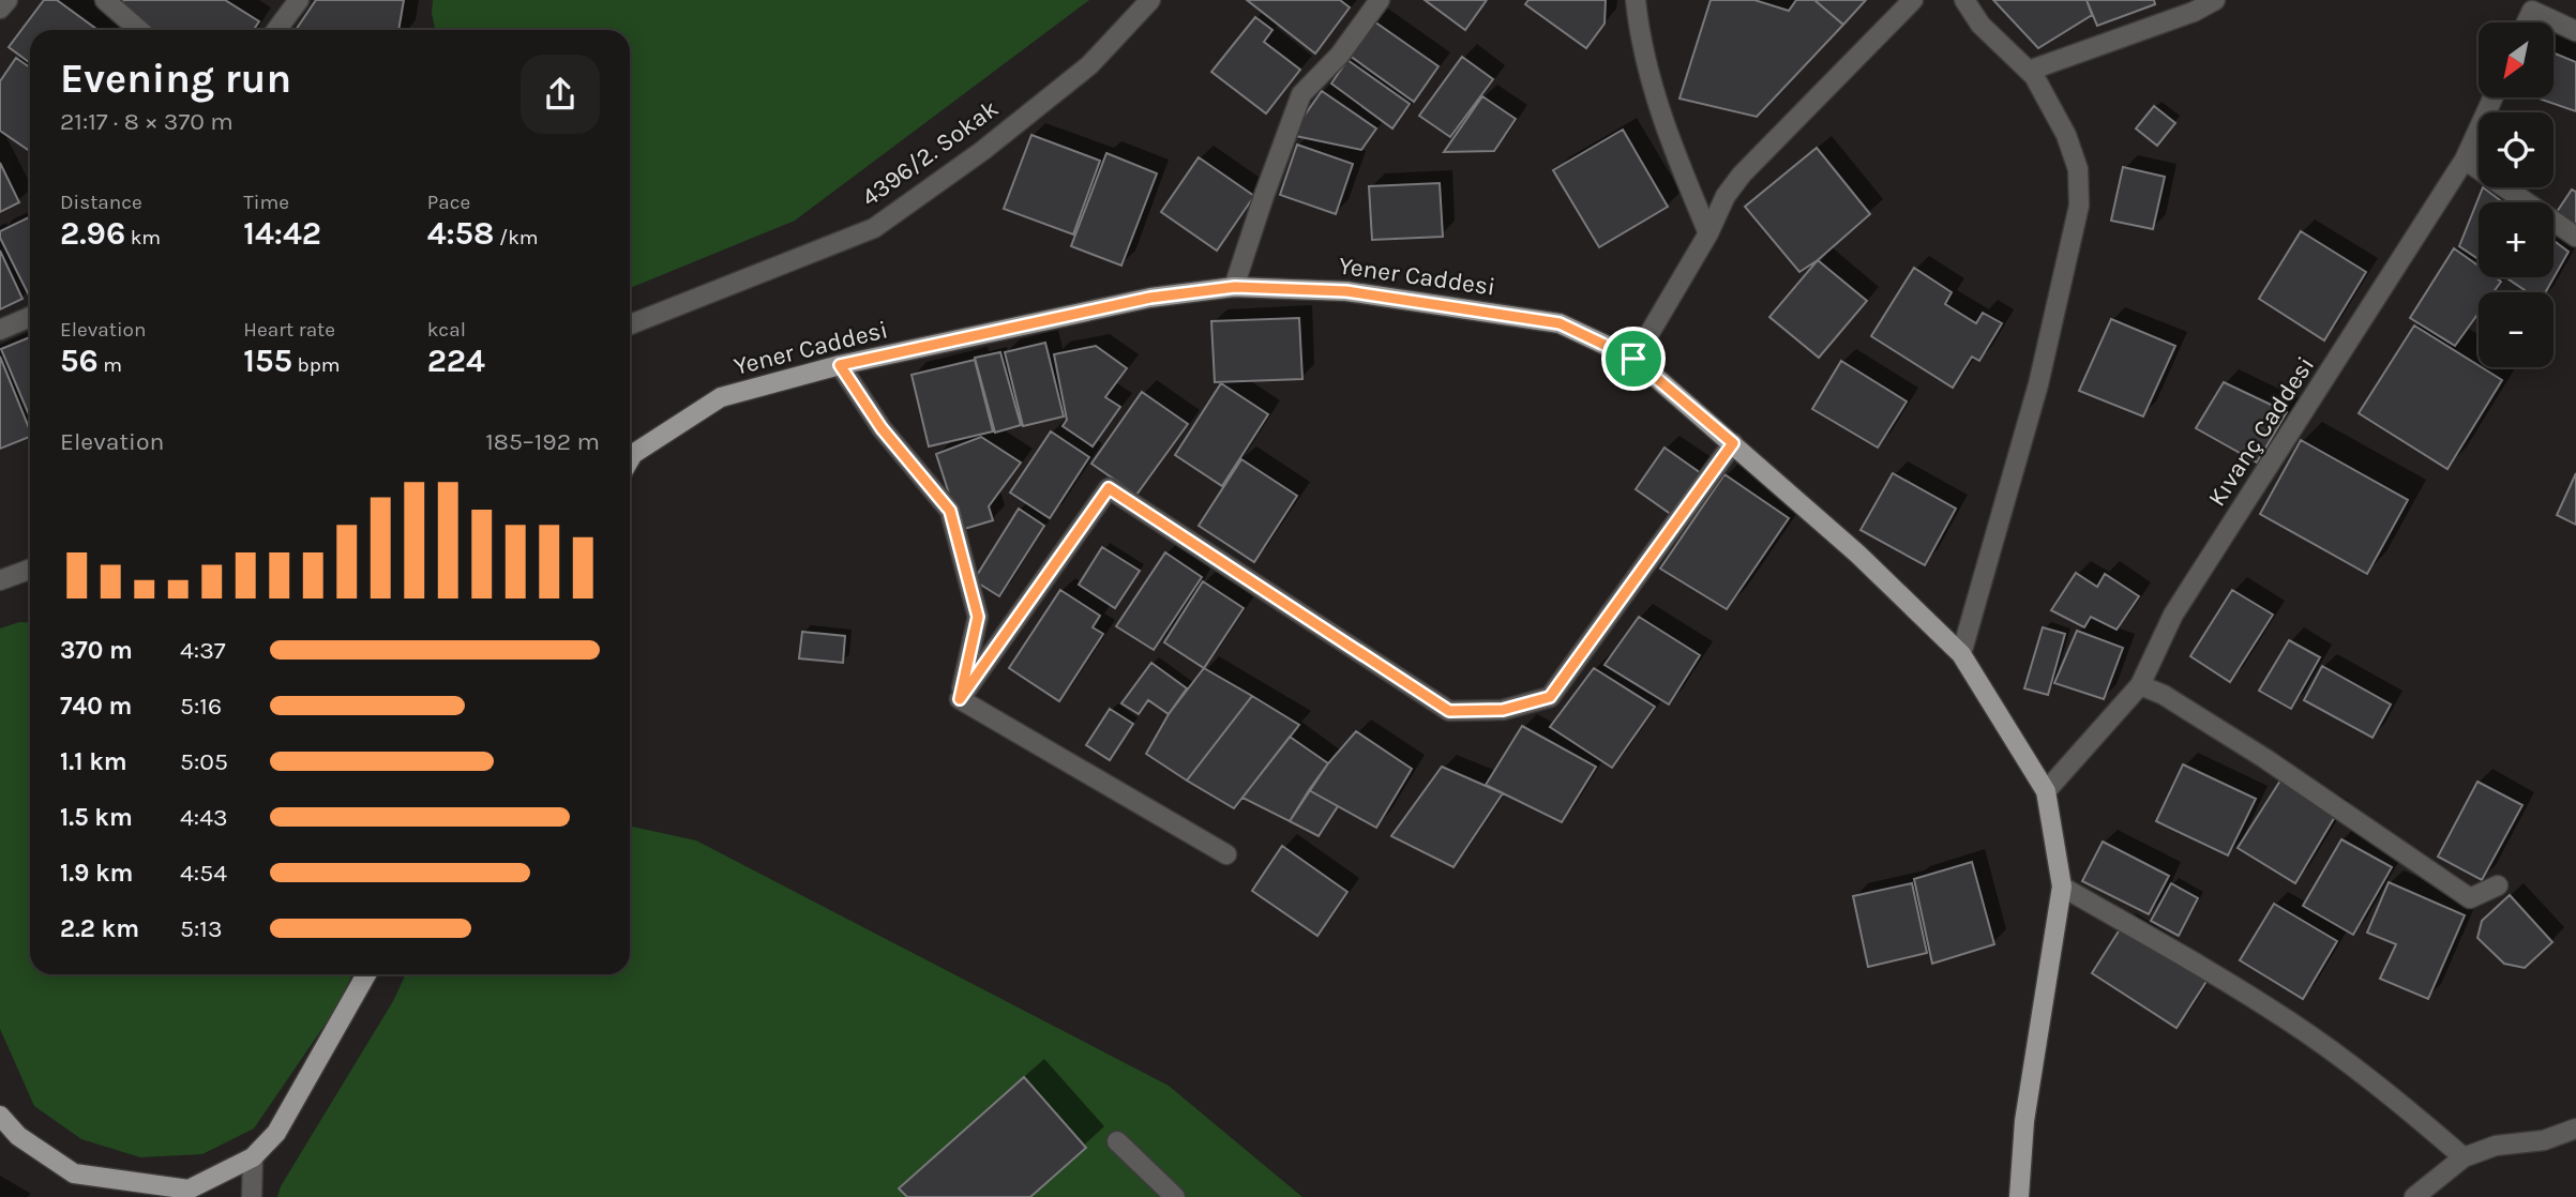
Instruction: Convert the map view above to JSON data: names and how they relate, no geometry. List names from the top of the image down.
{
  "streets": {
    "main road": ["Yener Caddesi"],
    "street": ["4396/2. Sokak", "Kıvanç Caddesi"]
  },
  "crossings": [
    ["Yener Caddesi", "Kıvanç Caddesi"]
  ],
  "north": "bottom left",
  "page": {
    "map_buttons": ["+", "−"],
    "heading": ["Evening run", "21:17 · 8 × 370 m"],
    "stats": [
      ["Distance", "2.96 km"],
      ["Time", "14:42"],
      ["Pace", "4:58 /km"],
      ["Elevation", "56 m"],
      ["Heart rate", "155 bpm"],
      ["kcal", "224"]
    ],
    "chart": ["Elevation", "185–192 m"],
    "list": [
      {
        "name": "370 m",
        "note": "4:37"
      },
      {
        "name": "740 m",
        "note": "5:16"
      },
      {
        "name": "1.1 km",
        "note": "5:05"
      },
      {
        "name": "1.5 km",
        "note": "4:43"
      },
      {
        "name": "1.9 km",
        "note": "4:54"
      },
      {
        "name": "2.2 km",
        "note": "5:13"
      }
    ]
  }
}
